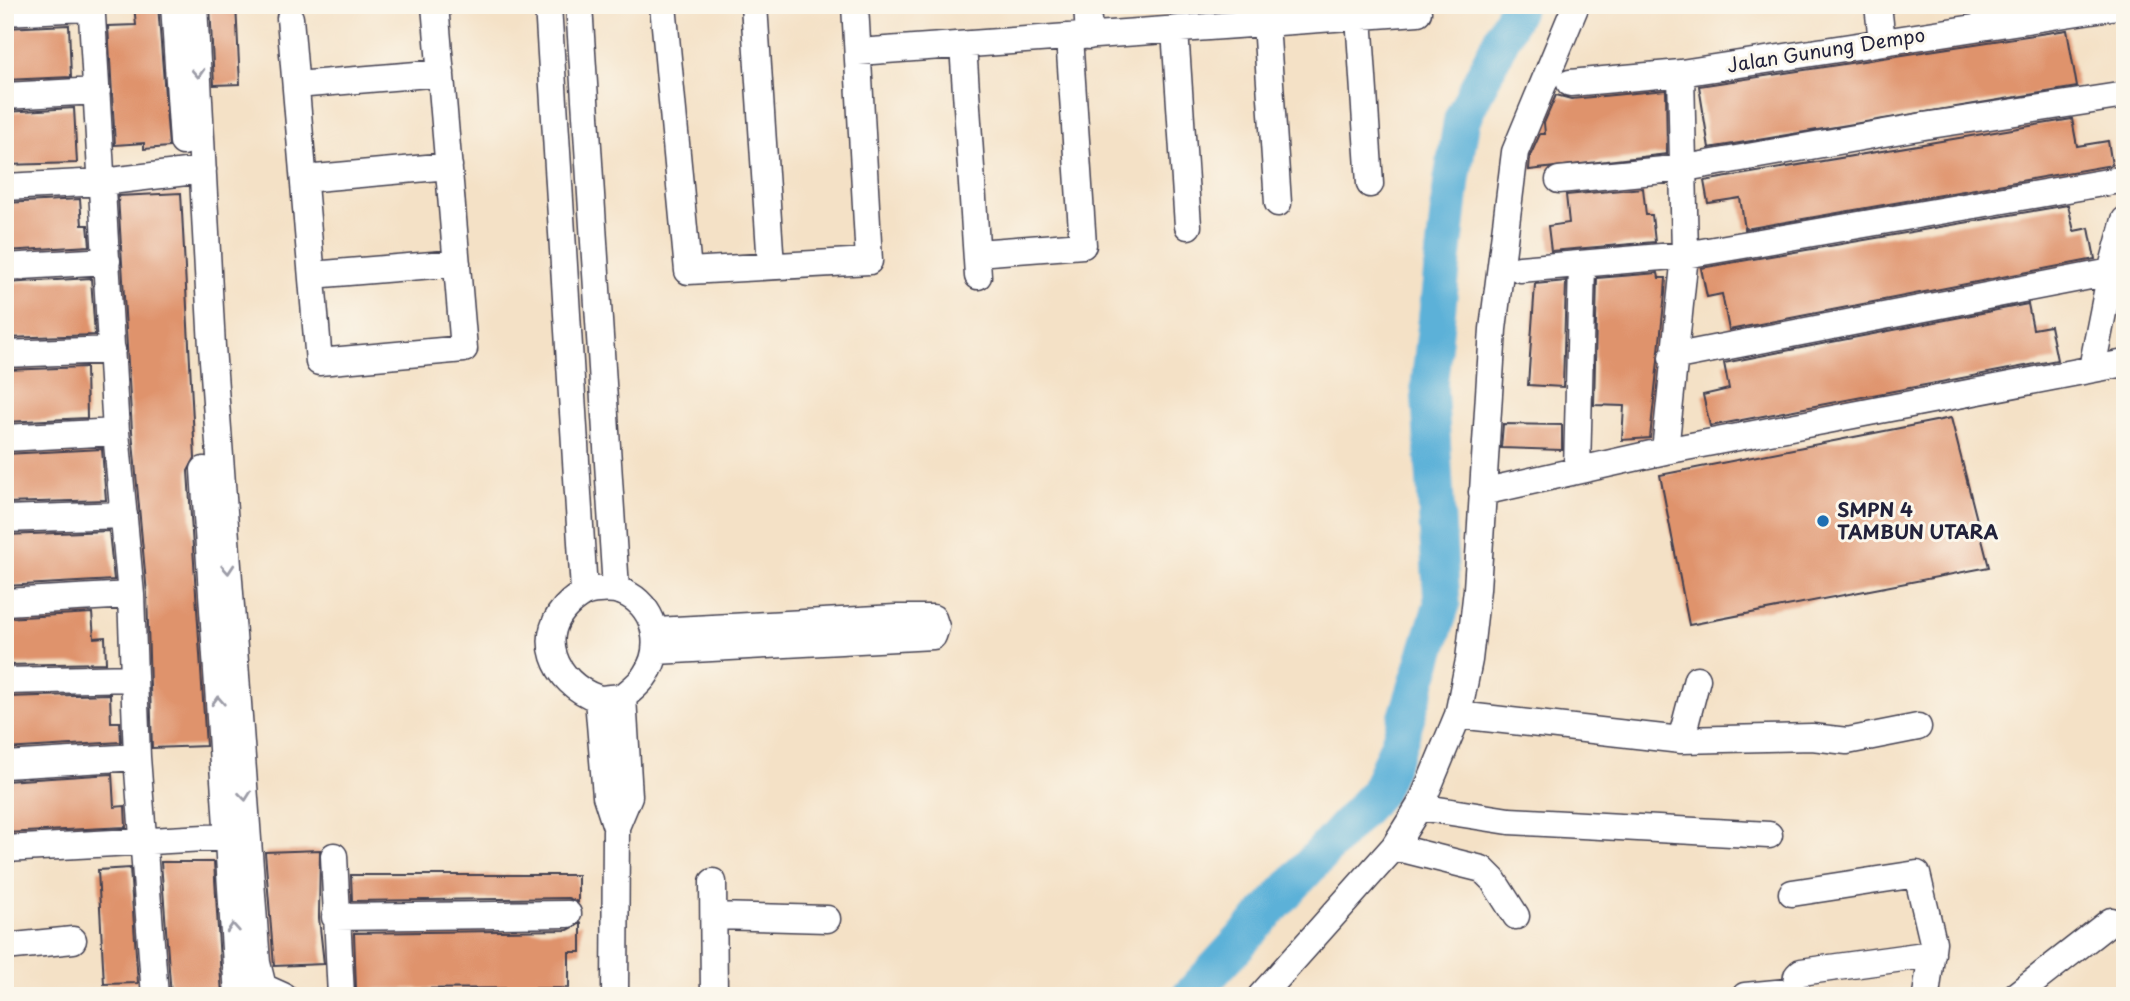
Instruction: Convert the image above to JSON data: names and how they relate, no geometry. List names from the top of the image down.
{
  "streets": {
    "street": ["Jalan Gunung Dempo"]
  },
  "places": ["SMPN 4 TAMBUN UTARA"]
}
